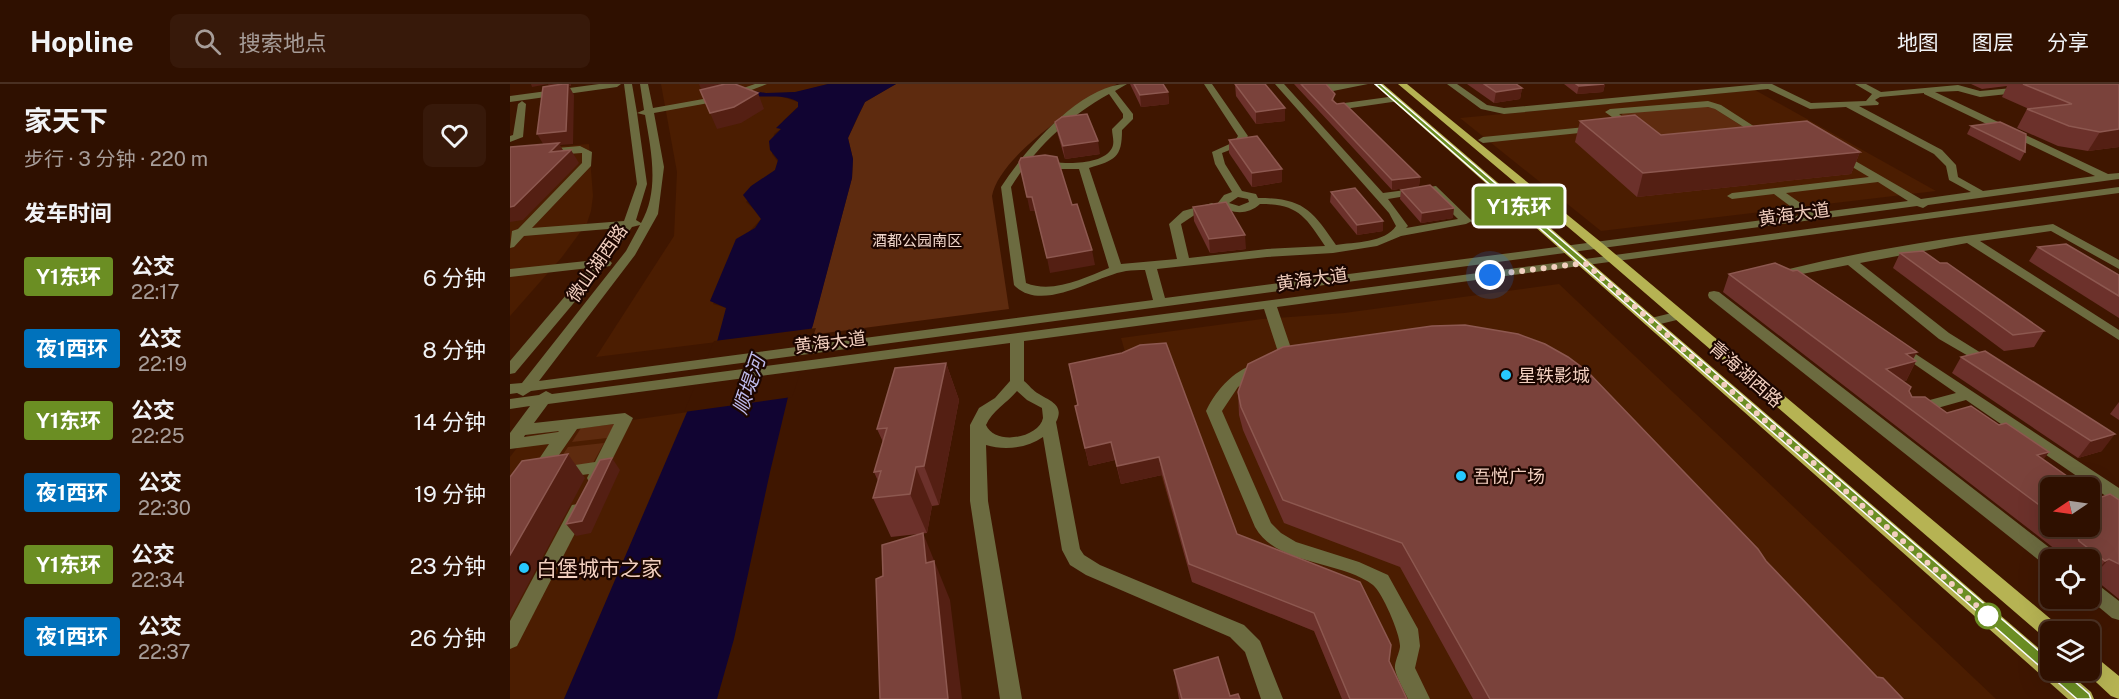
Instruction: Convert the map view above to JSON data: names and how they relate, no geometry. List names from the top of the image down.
{
  "streets": {
    "main road": ["青海湖西路"],
    "street": ["黄海大道", "微山湖西路"]
  },
  "crossings": [
    ["黄海大道", "微山湖西路"],
    ["黄海大道", "青海湖西路"]
  ],
  "water": ["顺堤河"],
  "parks": ["酒都公园南区"],
  "places": ["星轶影城", "吾悦广场", "白堡城市之家"],
  "lines": ["bus line Y1东环"],
  "north": "left",
  "page": {
    "header": "Hopline",
    "search": "搜索地点",
    "nav": ["地图", "图层", "分享"],
    "heading": [
      ["家天下", "步行 · 3 分钟 · 220 m"],
      "发车时间"
    ],
    "on_map": "Y1东环",
    "list": [
      {
        "mark": "Y1东环",
        "name": "公交",
        "note": "22:17",
        "value": "6 分钟"
      },
      {
        "mark": "夜1西环",
        "name": "公交",
        "note": "22:19",
        "value": "8 分钟"
      },
      {
        "mark": "Y1东环",
        "name": "公交",
        "note": "22:25",
        "value": "14 分钟"
      },
      {
        "mark": "夜1西环",
        "name": "公交",
        "note": "22:30",
        "value": "19 分钟"
      },
      {
        "mark": "Y1东环",
        "name": "公交",
        "note": "22:34",
        "value": "23 分钟"
      },
      {
        "mark": "夜1西环",
        "name": "公交",
        "note": "22:37",
        "value": "26 分钟"
      }
    ]
  }
}
